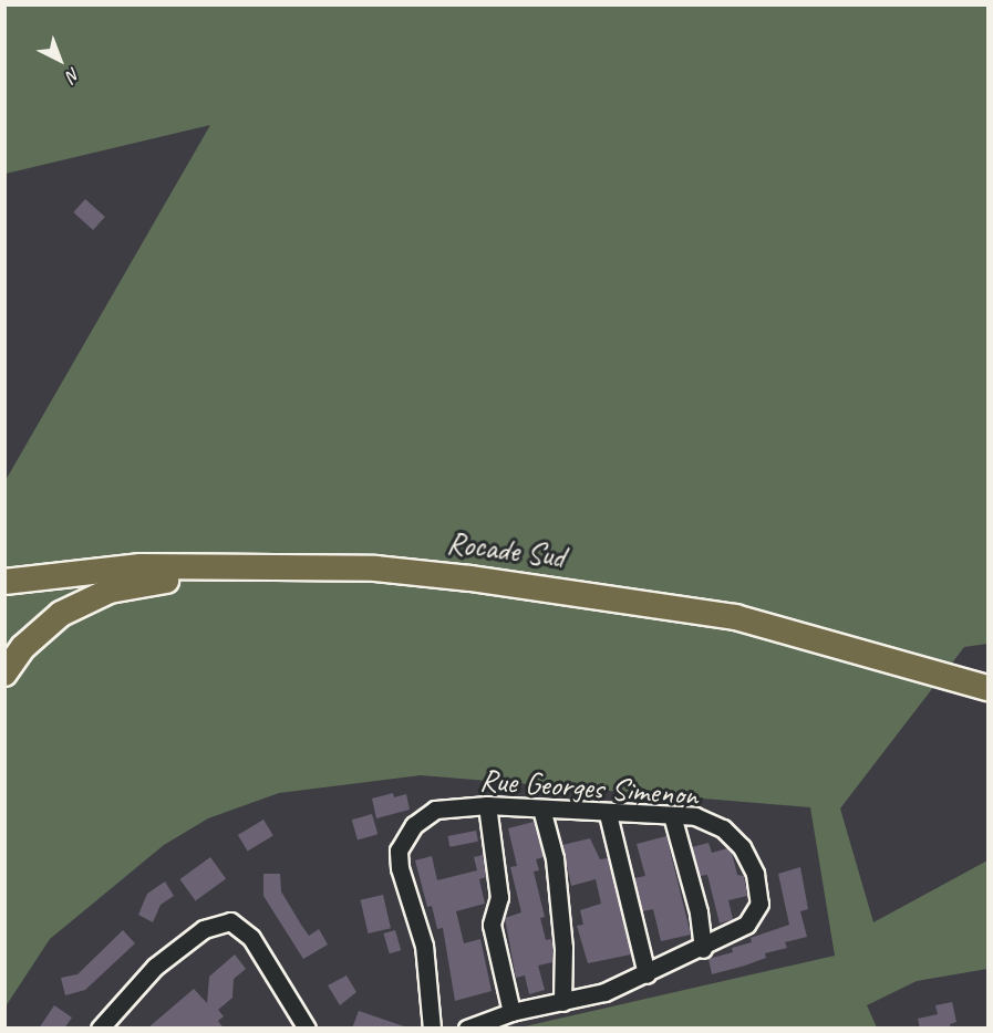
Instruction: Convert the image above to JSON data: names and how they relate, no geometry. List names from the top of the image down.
{
  "streets": {
    "main road": ["Rocade Sud"],
    "street": ["Rue Georges Simenon"]
  },
  "north": "bottom right"
}
